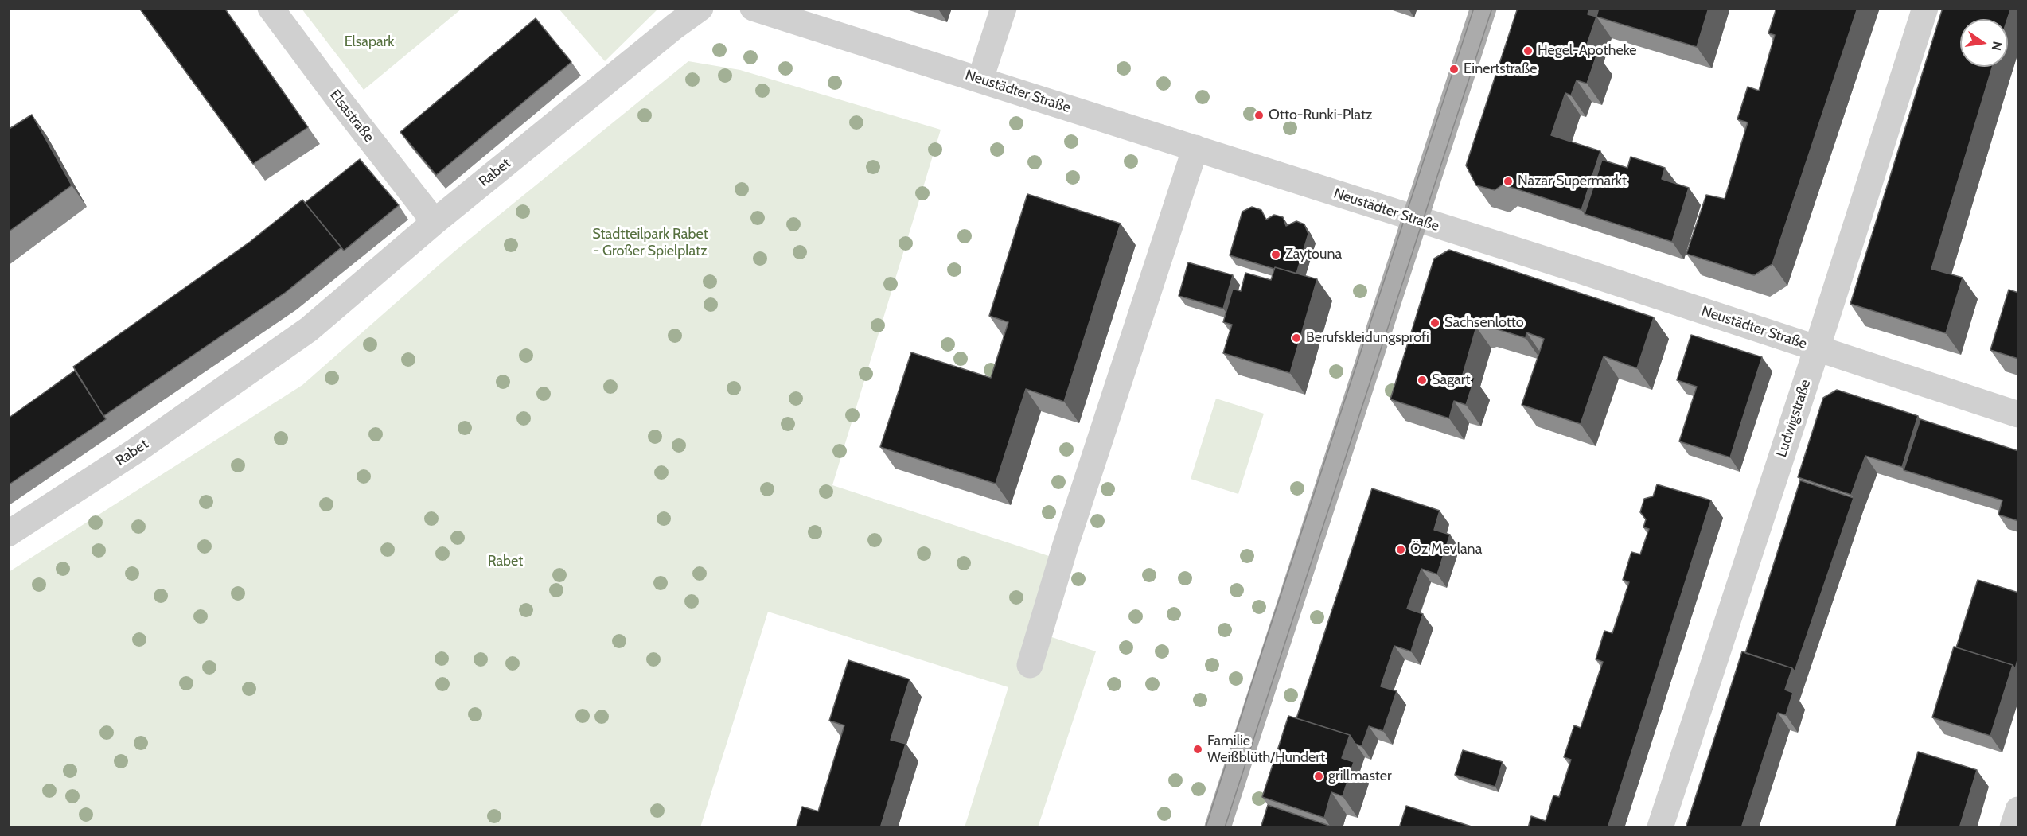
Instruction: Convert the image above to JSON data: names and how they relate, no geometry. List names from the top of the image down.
{
  "streets": {
    "street": [
      "Neustädter Straße",
      "Elsastraße",
      "Rabet",
      "Ludwigstraße"
    ]
  },
  "crossings": [
    ["Neustädter Straße", "Ludwigstraße"],
    ["Elsastraße", "Rabet"]
  ],
  "parks": ["Elsapark", "Stadtteilpark Rabet - Großer Spielplatz", "Rabet"],
  "places": [
    "Hegel-Apotheke",
    "Einertstraße",
    "Otto-Runki-Platz",
    "Nazar Supermarkt",
    "Zaytouna",
    "Sachsenlotto",
    "Berufskleidungsprofi",
    "Sagart",
    "Öz Mevlana",
    "Familie Weißblüth/Hundert",
    "grillmaster"
  ],
  "north": "right"
}
